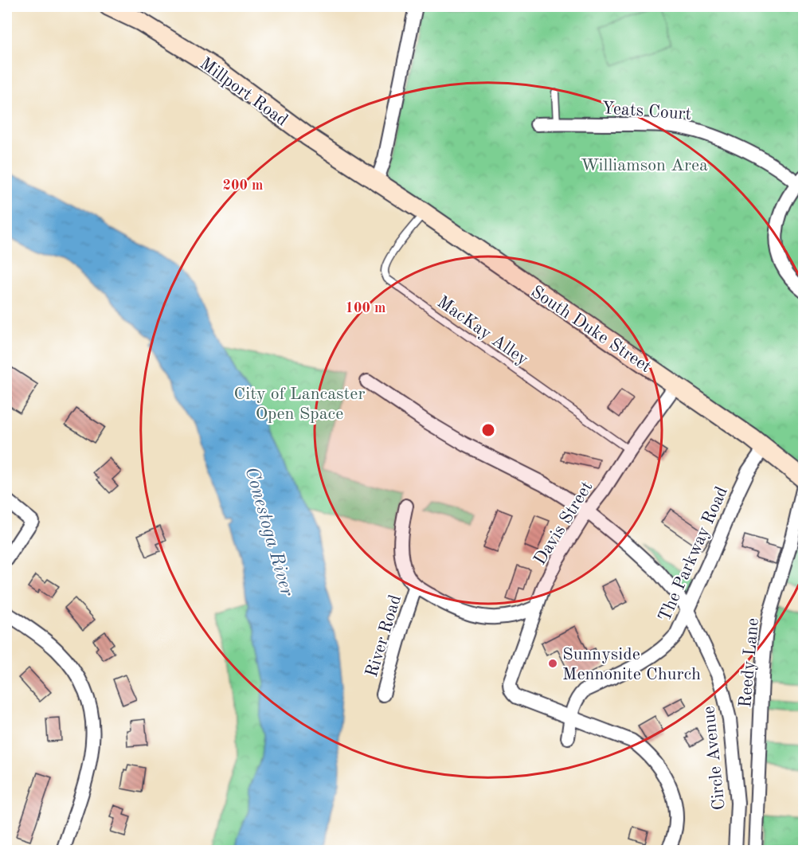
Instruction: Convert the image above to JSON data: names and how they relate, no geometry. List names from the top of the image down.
{
  "streets": {
    "main road": ["Millport Road", "South Duke Street"],
    "street": [
      "Yeats Court",
      "Davis Street",
      "The Parkway Road",
      "River Road",
      "Reedy Lane",
      "Circle Avenue"
    ],
    "lane": ["MacKay Alley"]
  },
  "crossings": [
    ["Millport Road", "South Duke Street"],
    ["South Duke Street", "MacKay Alley"],
    ["South Duke Street", "Davis Street"],
    ["South Duke Street", "The Parkway Road"],
    ["South Duke Street", "Reedy Lane"],
    ["MacKay Alley", "Davis Street"],
    ["Davis Street", "The Parkway Road"],
    ["Davis Street", "Circle Avenue"],
    ["The Parkway Road", "Circle Avenue"]
  ],
  "water": ["Conestoga River"],
  "parks": ["Williamson Area", "City of Lancaster Open Space"],
  "places": ["Sunnyside Mennonite Church"],
  "rings": ["200 m", "100 m"]
}
